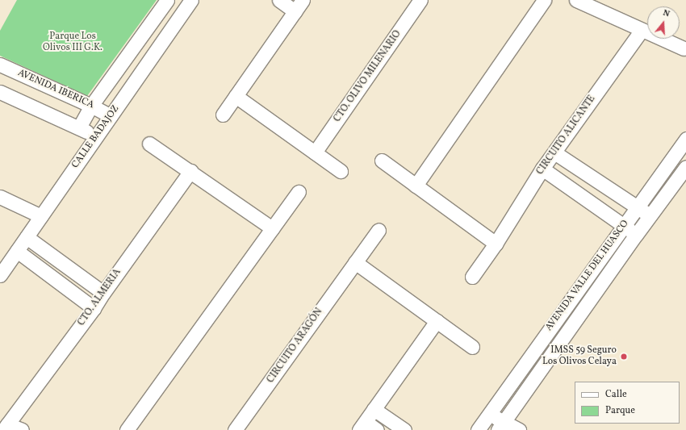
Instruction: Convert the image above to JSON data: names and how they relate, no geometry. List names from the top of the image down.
{
  "streets": {
    "street": [
      "CTO. OLIVO MILENARIO",
      "AVENIDA IBERICA",
      "CIRCUITO ALICANTE",
      "CALLE BADAJOZ",
      "AVENIDA VALLE DEL HUASCO",
      "CTO. ALMERIA",
      "CIRCUITO ARAGÓN"
    ]
  },
  "crossings": [
    ["AVENIDA IBERICA", "CALLE BADAJOZ"]
  ],
  "parks": ["Parque Los Olivos III G.K."],
  "places": ["IMSS 59 Seguro Los Olivos Celaya"],
  "legend": ["Calle", "Parque"],
  "north": "top"
}
